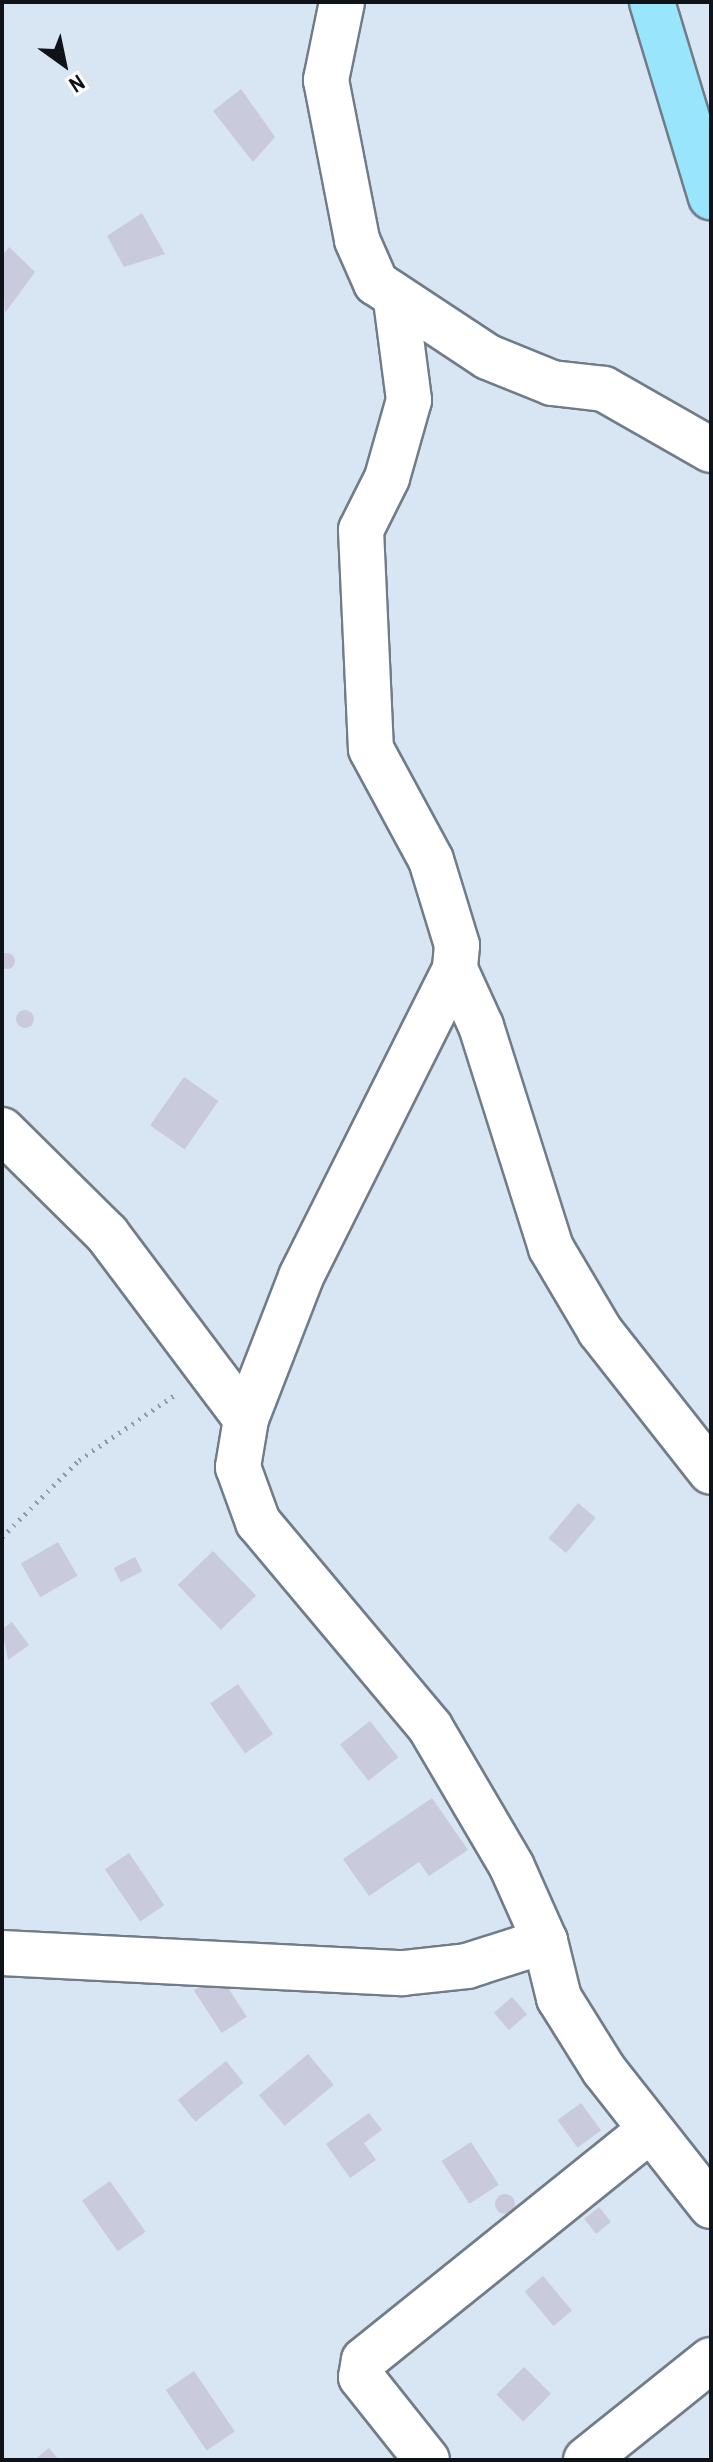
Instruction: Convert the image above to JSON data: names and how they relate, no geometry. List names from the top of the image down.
{
  "north": "bottom right"
}
